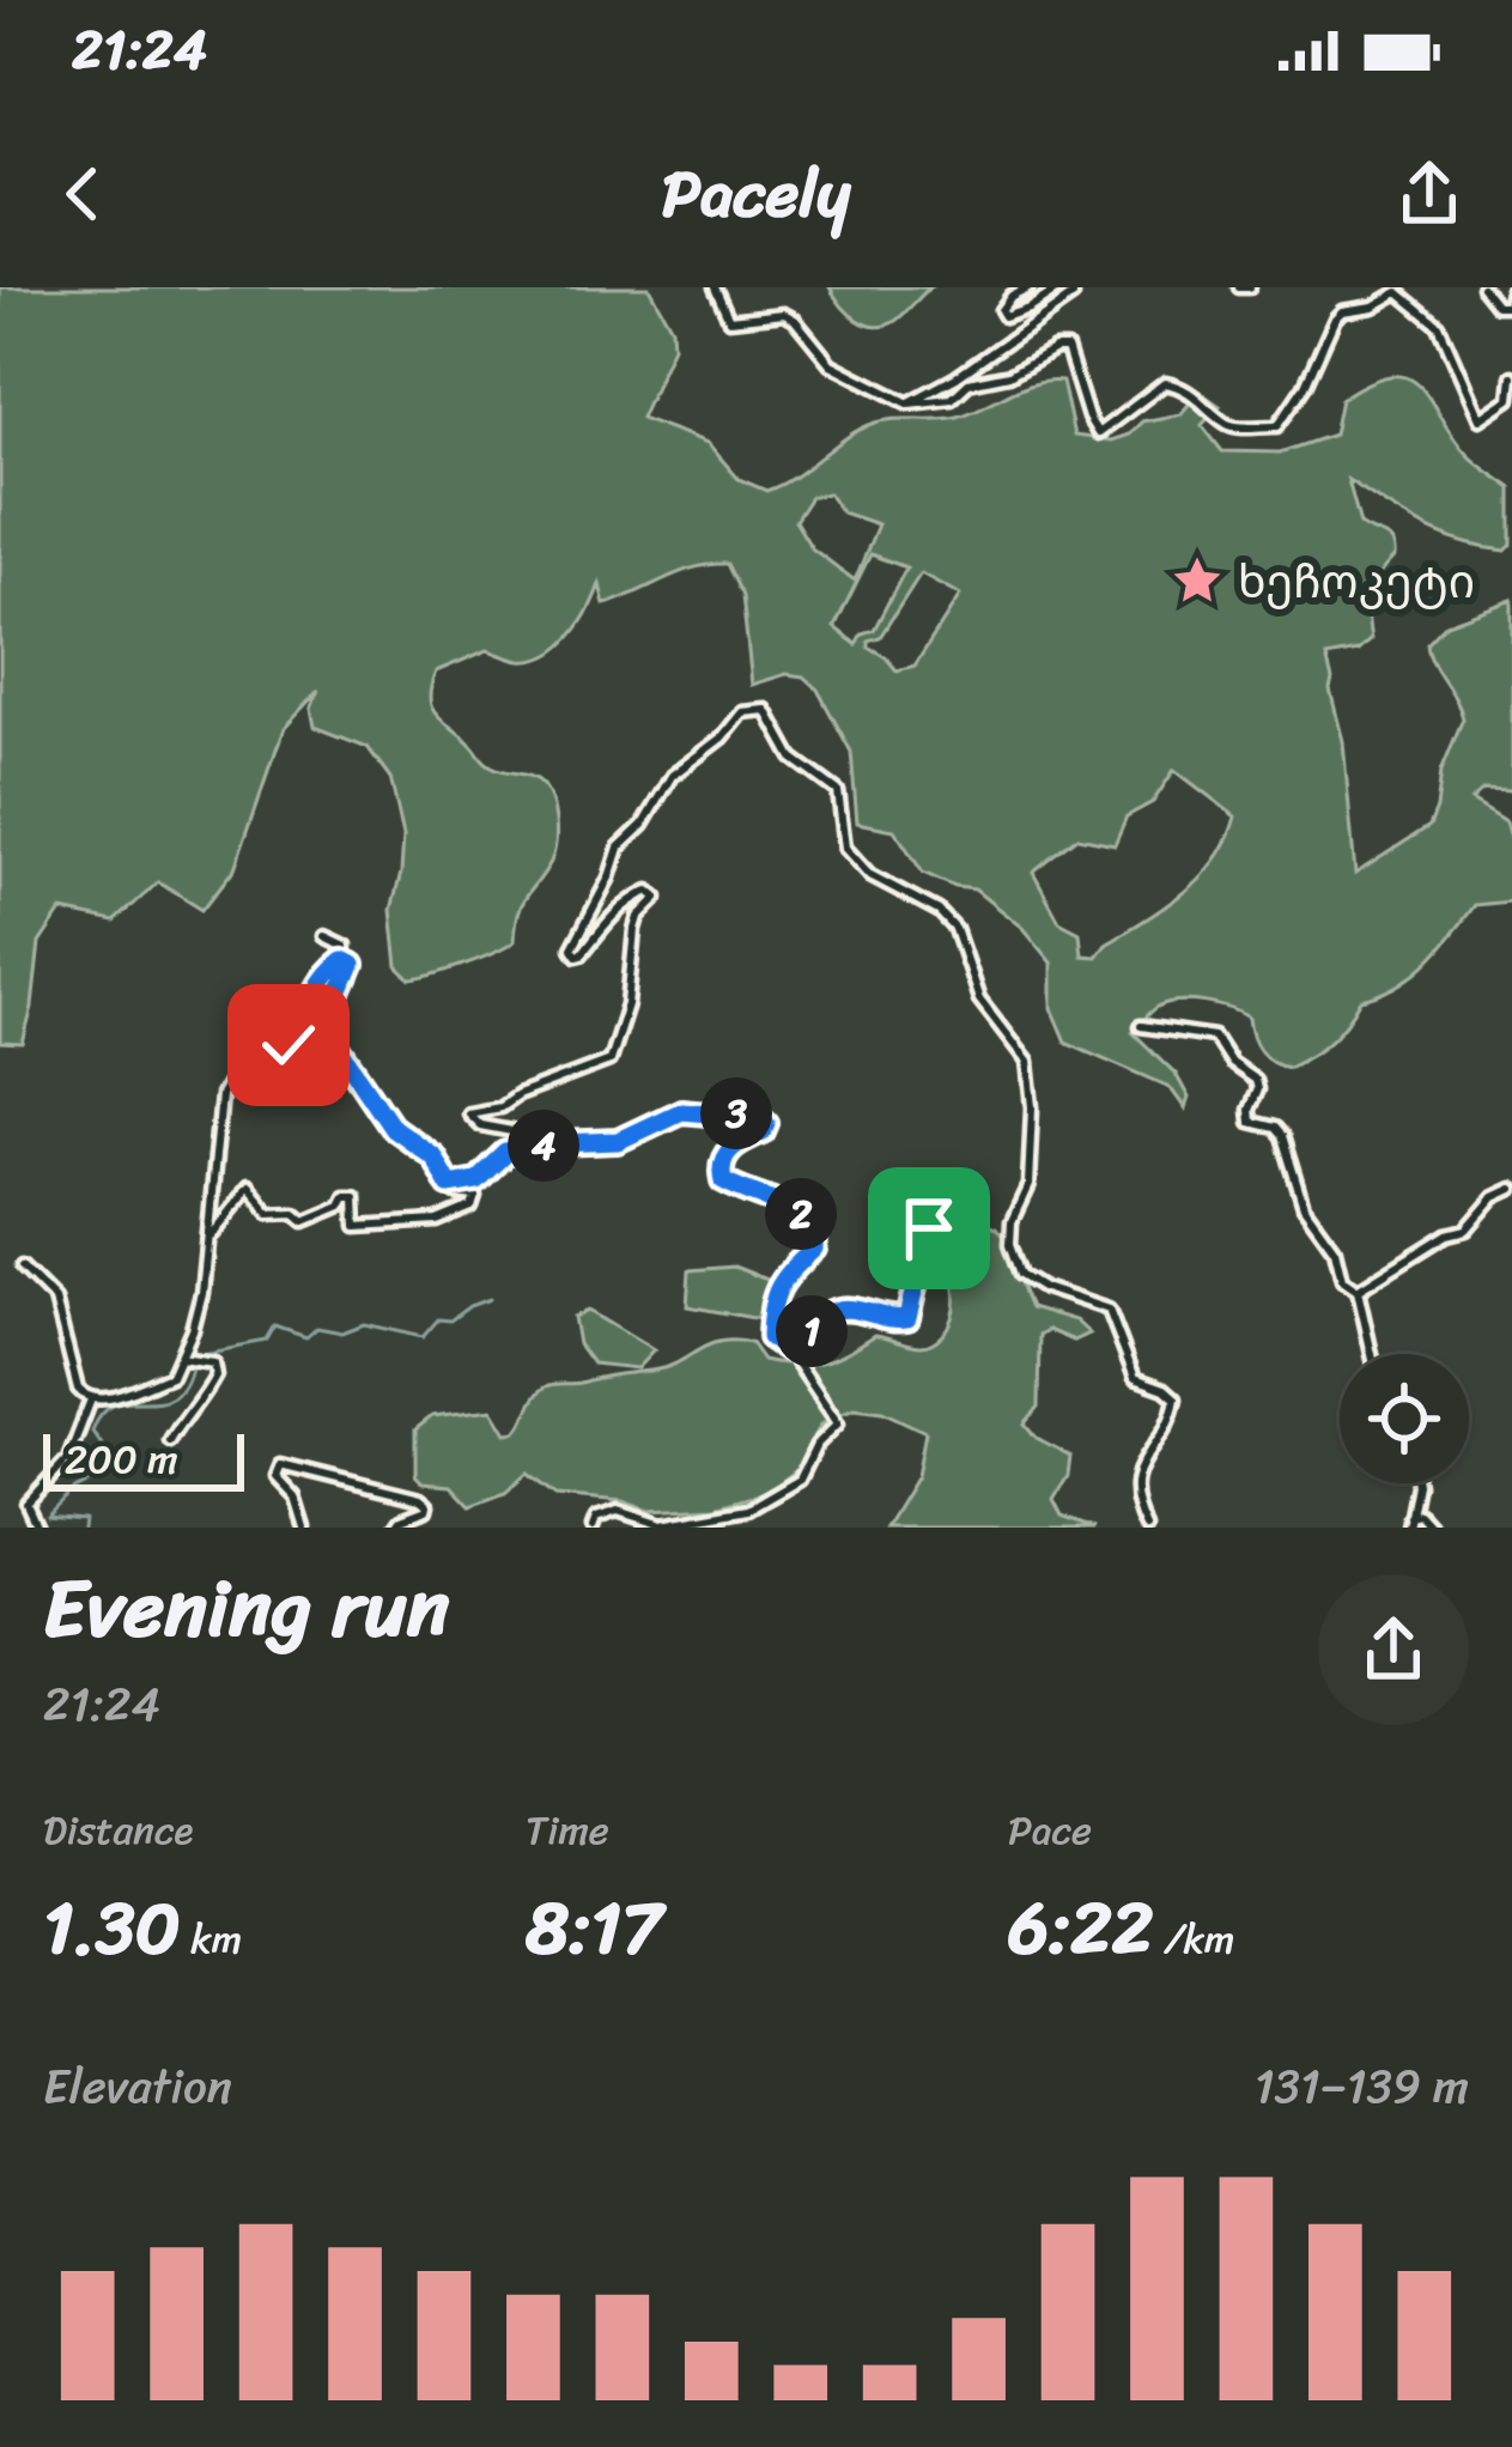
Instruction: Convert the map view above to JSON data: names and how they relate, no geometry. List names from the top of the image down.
{
  "places": {
    "place": ["ხეჩოკეტი"]
  },
  "scale_bar": "200 m",
  "page": {
    "status": "21:24",
    "header": "Pacely",
    "pins": [
      "3",
      "4",
      "2",
      "1"
    ],
    "scale": "200 m",
    "heading": ["Evening run", "21:24"],
    "stats": [
      ["Distance", "1.30 km"],
      ["Time", "8:17"],
      ["Pace", "6:22 /km"]
    ],
    "chart": ["Elevation", "131–139 m"]
  }
}
